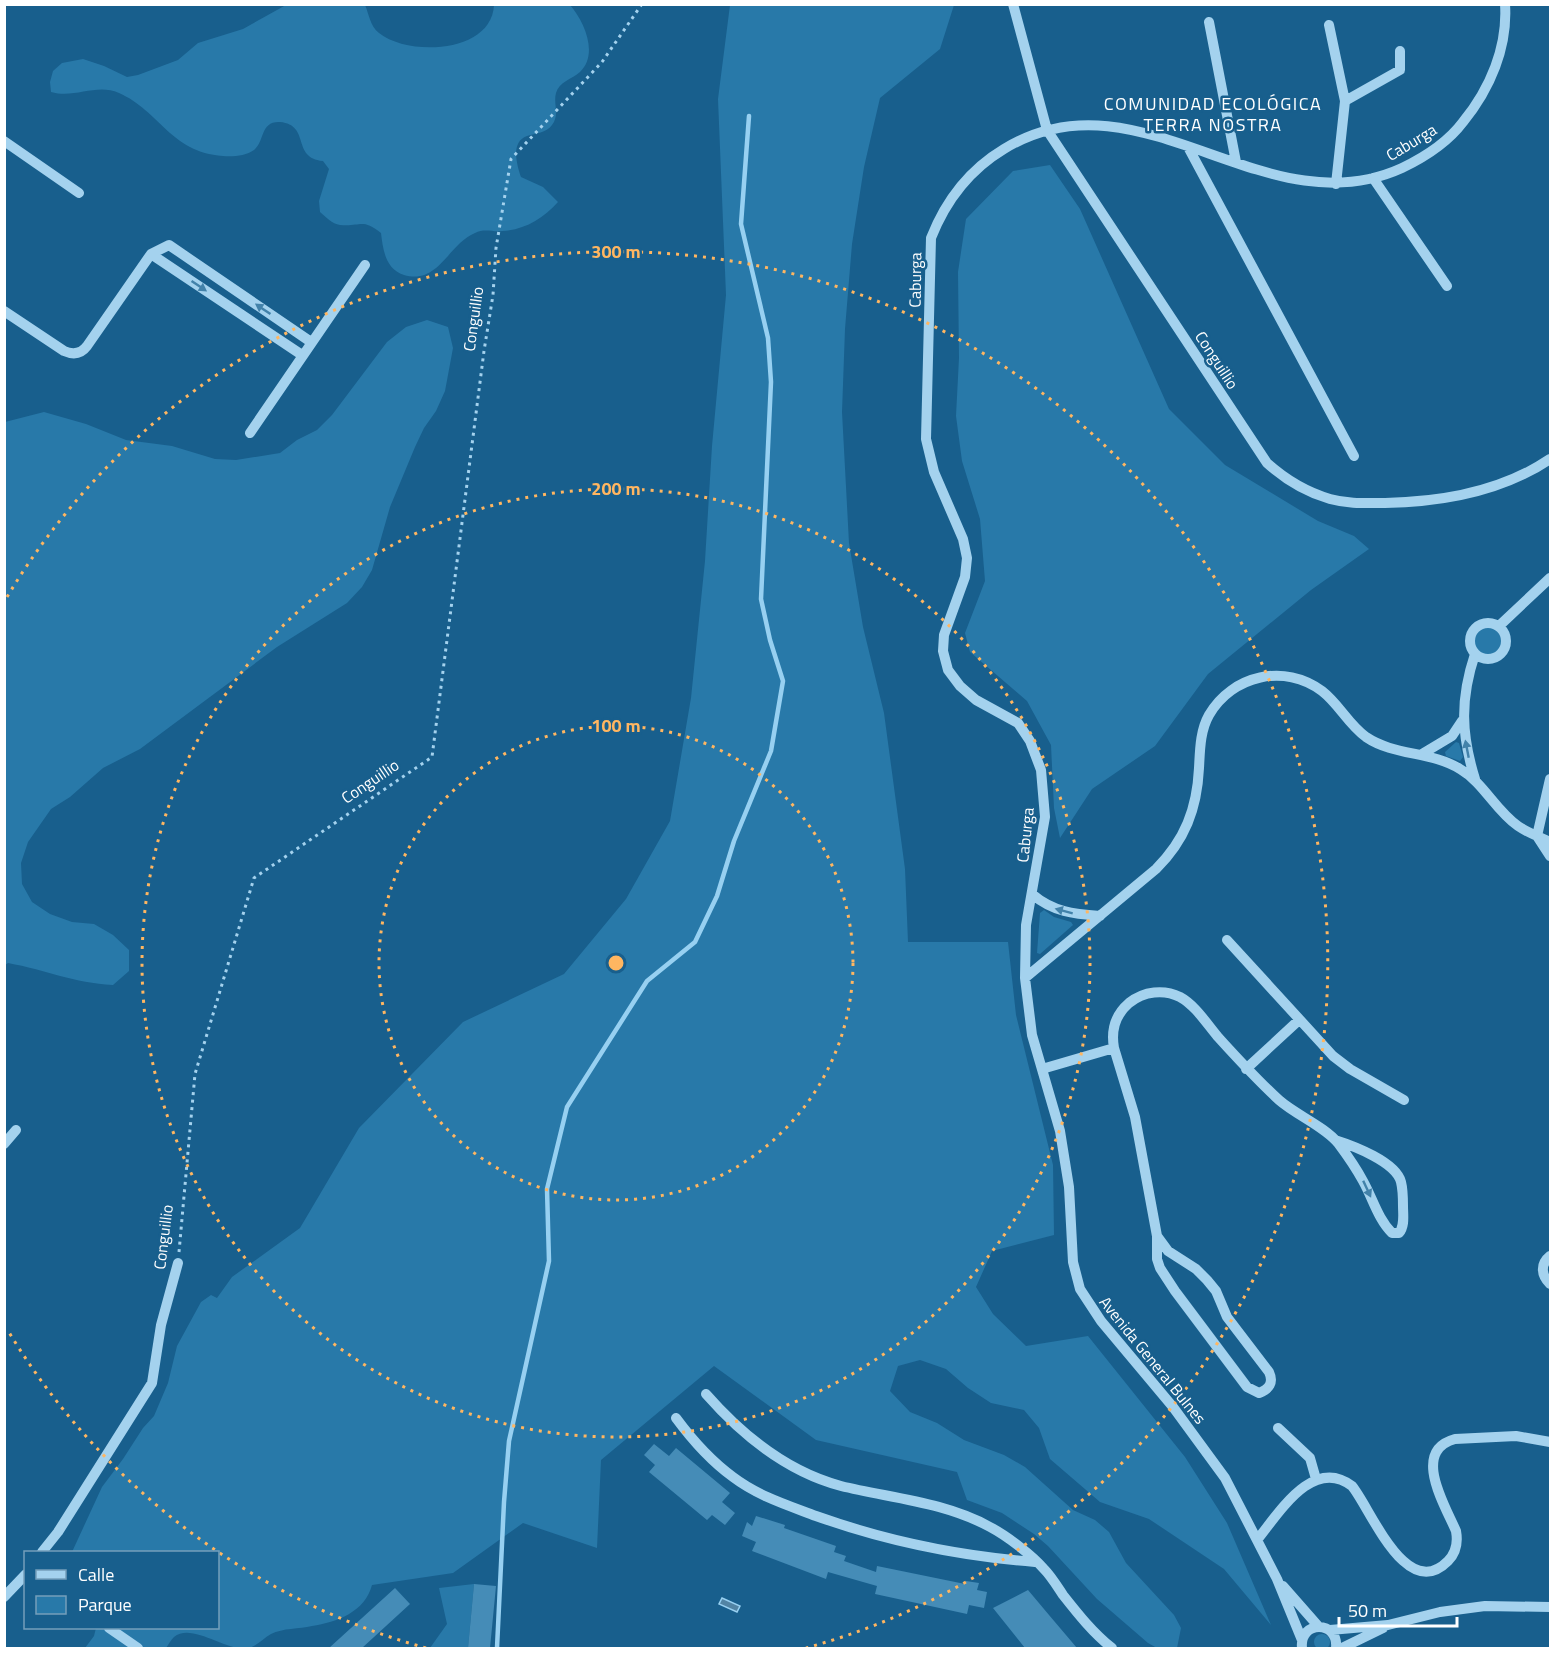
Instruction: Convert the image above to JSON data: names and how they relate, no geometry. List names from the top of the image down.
{
  "streets": {
    "street": ["Caburga", "Conguillio", "Avenida General Bulnes"]
  },
  "crossings": [
    ["Caburga", "Conguillio"],
    ["Caburga", "Avenida General Bulnes"]
  ],
  "districts": ["COMUNIDAD ECOLÓGICA TERRA NOSTRA"],
  "legend": ["Calle", "Parque"],
  "scale_bar": "50 m",
  "rings": ["300 m", "200 m", "100 m"]
}
